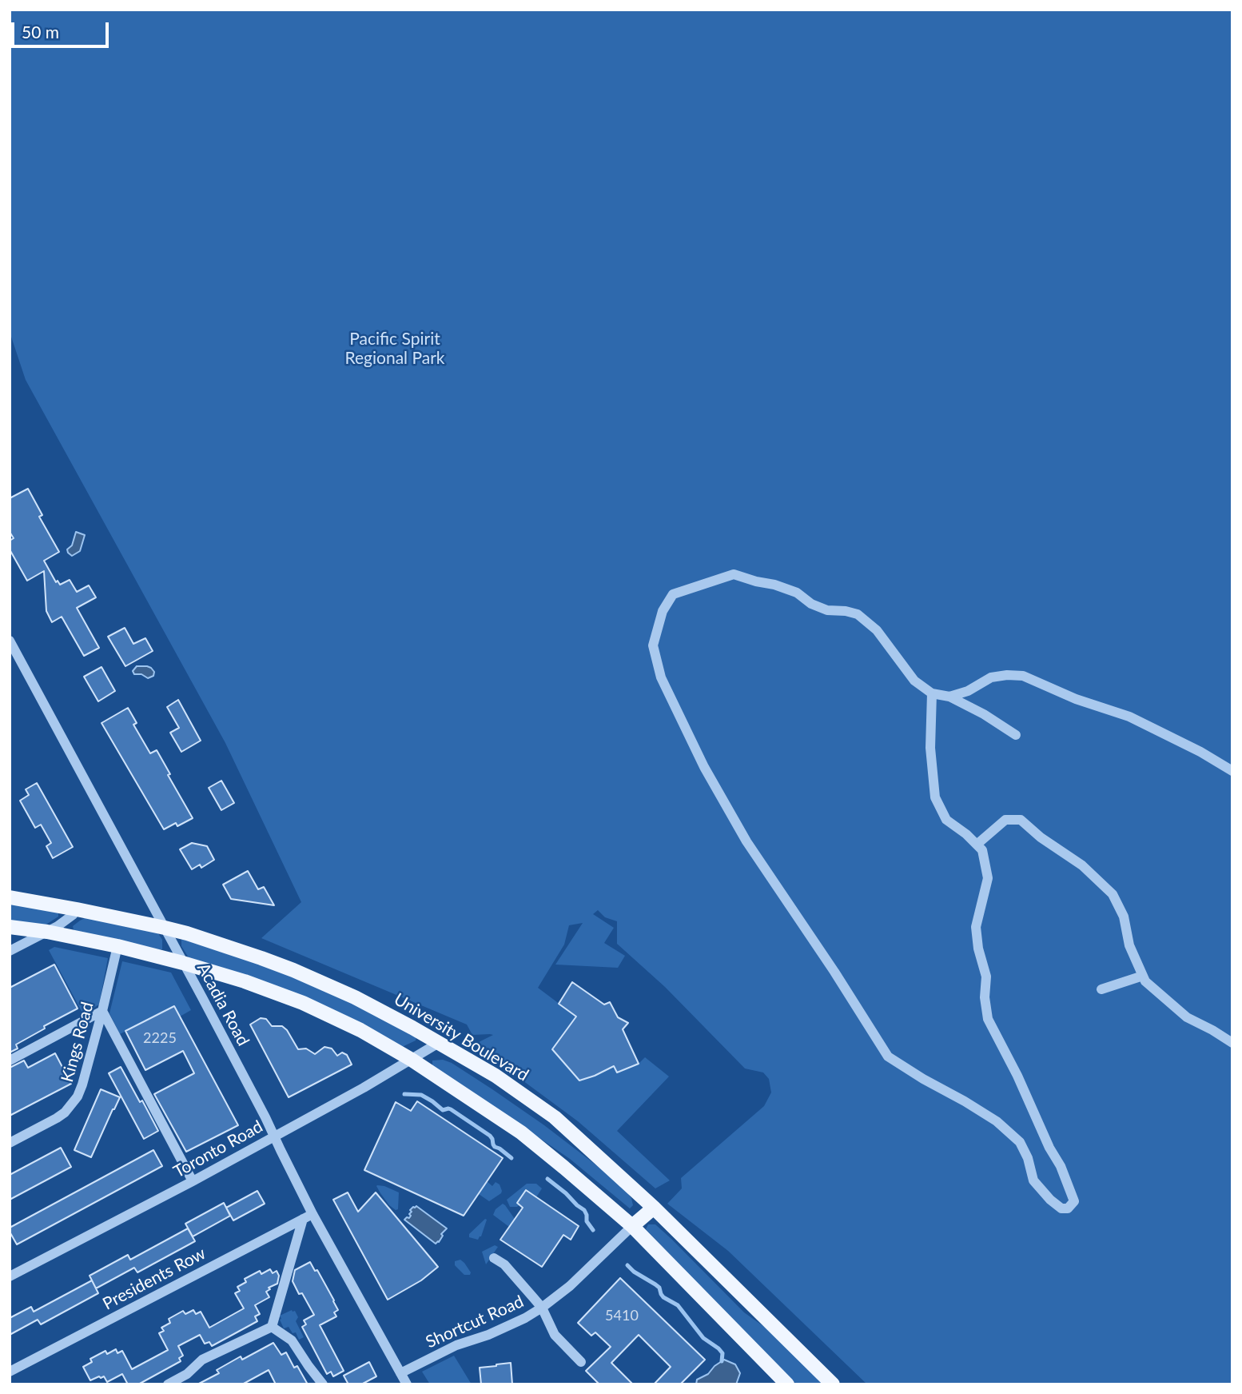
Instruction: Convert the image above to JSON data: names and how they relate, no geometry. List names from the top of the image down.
{
  "streets": {
    "main road": ["University Boulevard"],
    "street": [
      "Acadia Road",
      "Kings Road",
      "Toronto Road",
      "Presidents Row",
      "Shortcut Road"
    ]
  },
  "crossings": [
    ["Acadia Road", "University Boulevard"],
    ["Acadia Road", "Toronto Road"],
    ["Acadia Road", "Presidents Row"],
    ["Acadia Road", "Shortcut Road"],
    ["University Boulevard", "Toronto Road"]
  ],
  "parks": ["Pacific Spirit Regional Park"],
  "house_numbers": ["2225", "5410"],
  "scale_bar": "50 m"
}
